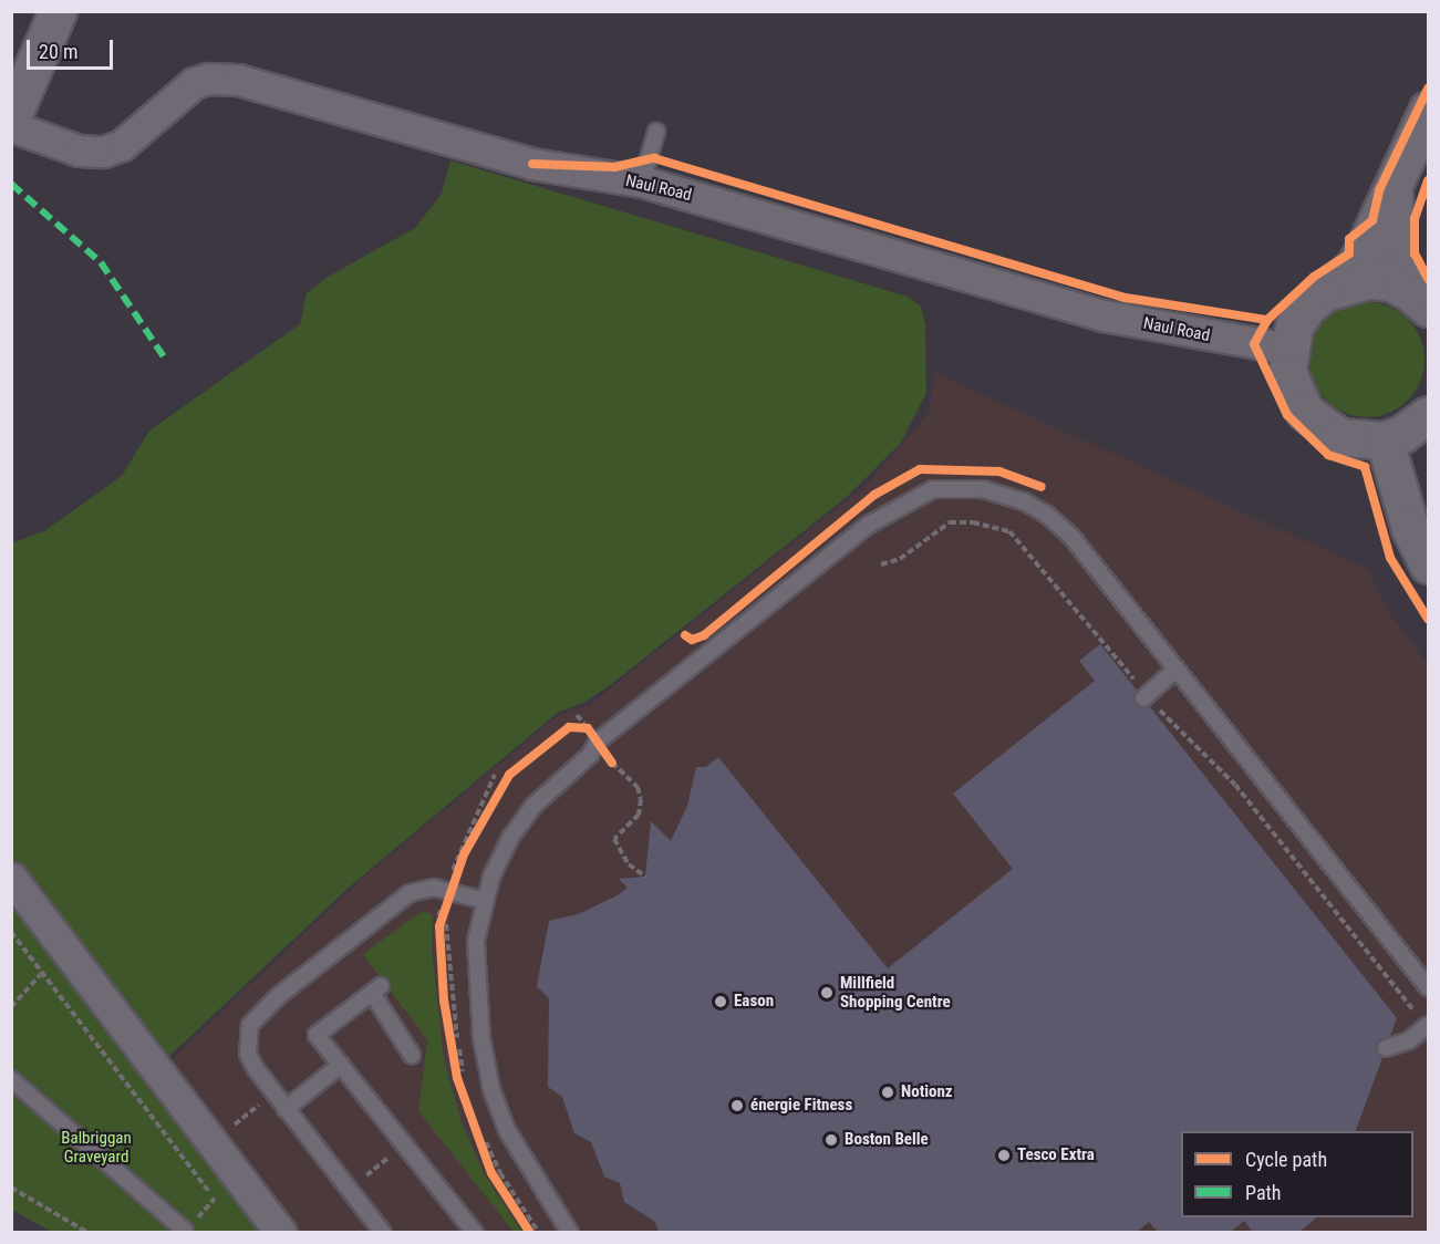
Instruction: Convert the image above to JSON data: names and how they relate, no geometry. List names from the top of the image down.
{
  "streets": {
    "street": ["Naul Road"]
  },
  "parks": ["Balbriggan Graveyard"],
  "places": [
    "Millfield Shopping Centre",
    "Eason",
    "Notionz",
    "énergie Fitness",
    "Boston Belle",
    "Tesco Extra"
  ],
  "legend": ["Cycle path", "Path"],
  "scale_bar": "20 m"
}
